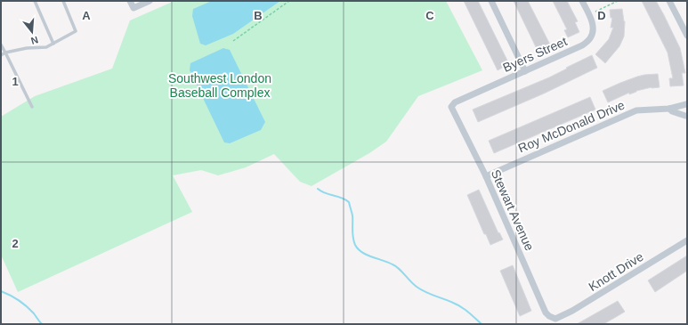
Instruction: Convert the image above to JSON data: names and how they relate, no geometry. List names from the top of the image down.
{
  "streets": {
    "street": [
      "Byers Street",
      "Roy McDonald Drive",
      "Stewart Avenue",
      "Knott Drive"
    ]
  },
  "crossings": [
    ["Byers Street", "Stewart Avenue"],
    ["Roy McDonald Drive", "Stewart Avenue"],
    ["Stewart Avenue", "Knott Drive"]
  ],
  "parks": ["Southwest London Baseball Complex"],
  "north": "bottom",
  "grid": {
    "columns": [
      "A",
      "B",
      "C",
      "D"
    ],
    "rows": ["1", "2"]
  }
}
